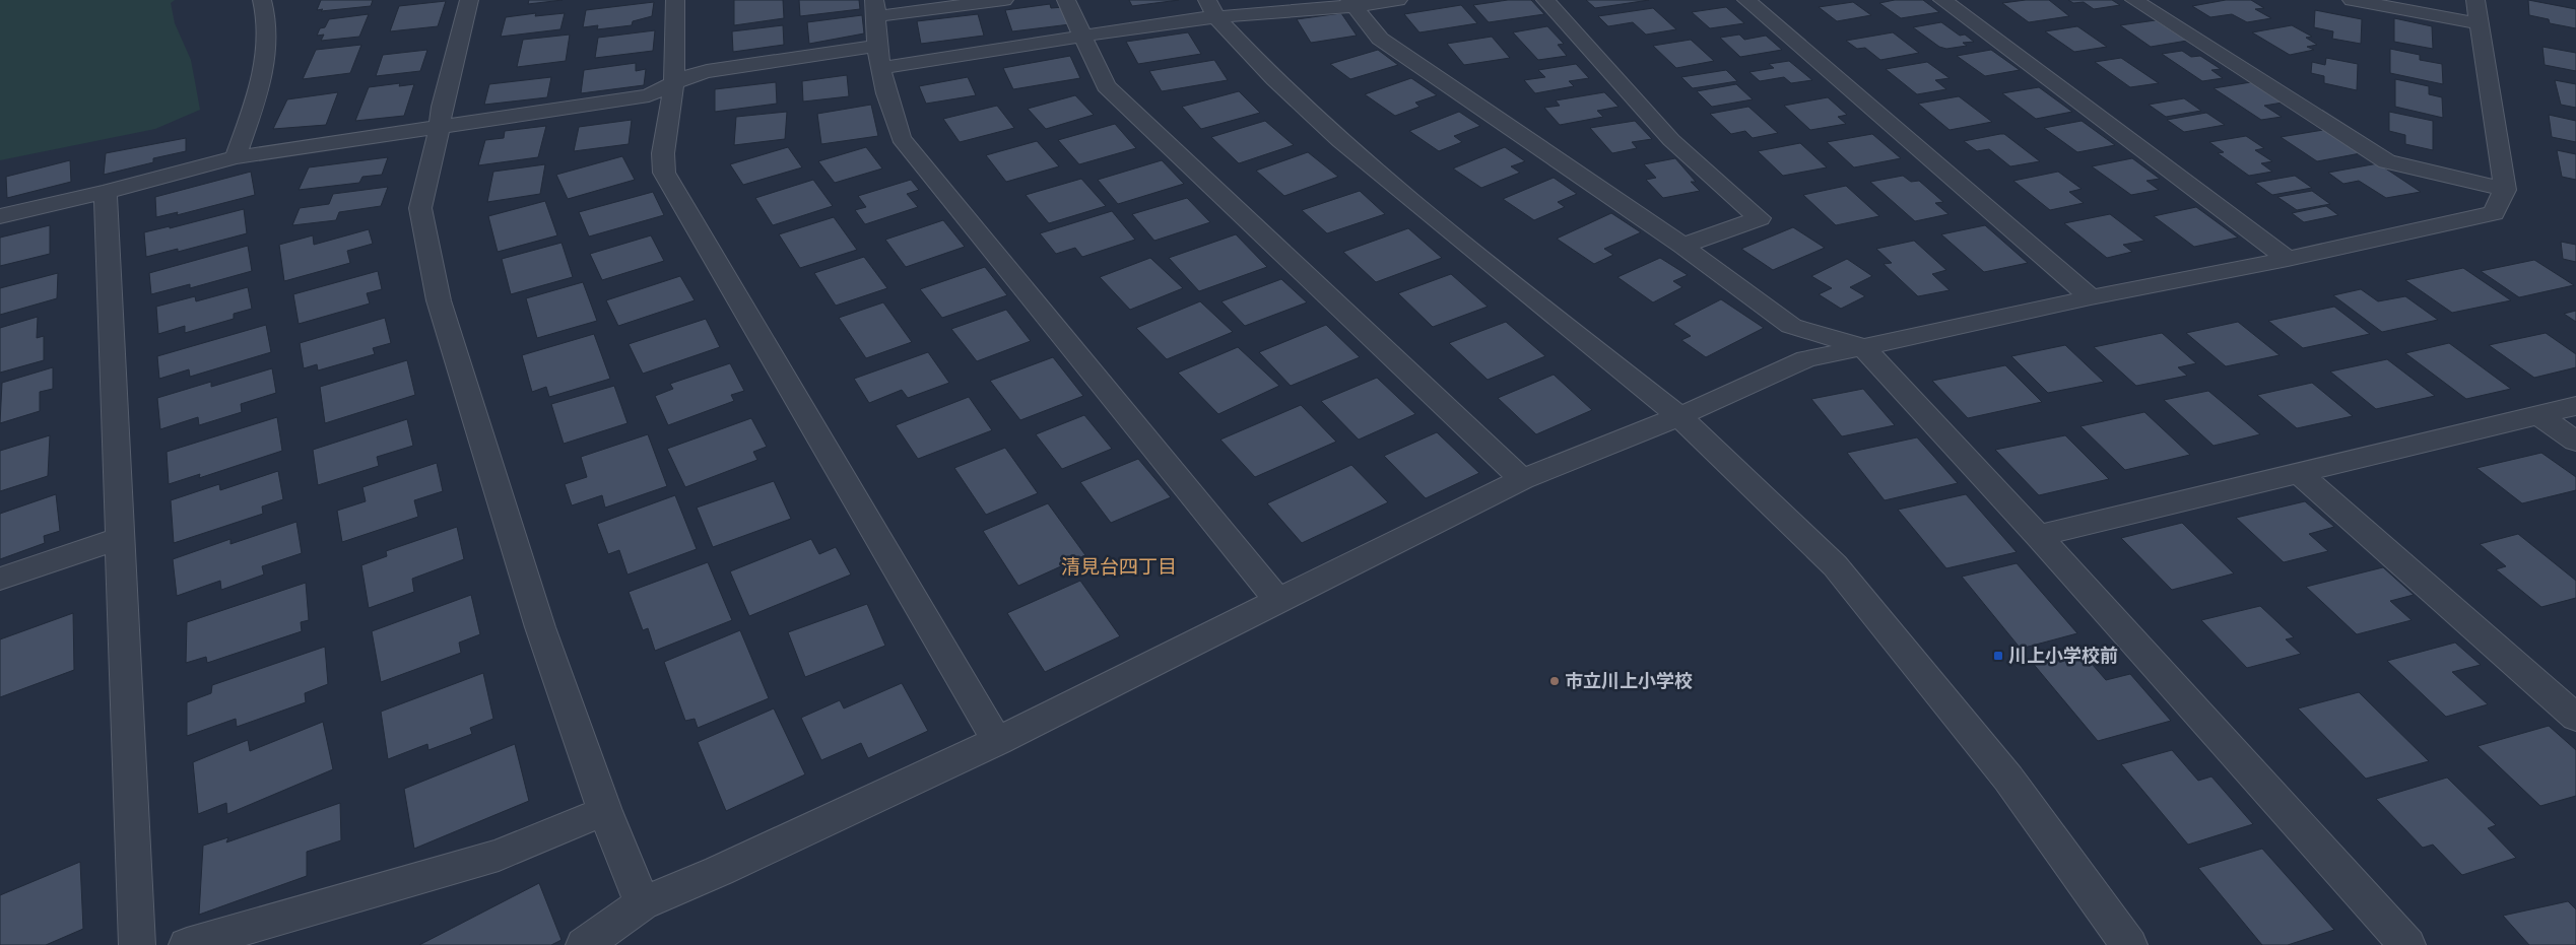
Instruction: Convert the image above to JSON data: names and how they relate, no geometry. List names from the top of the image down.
{
  "districts": ["清見台四丁目"],
  "places": {
    "transit": ["川上小学校前"],
    "other": ["市立川上小学校"]
  }
}
